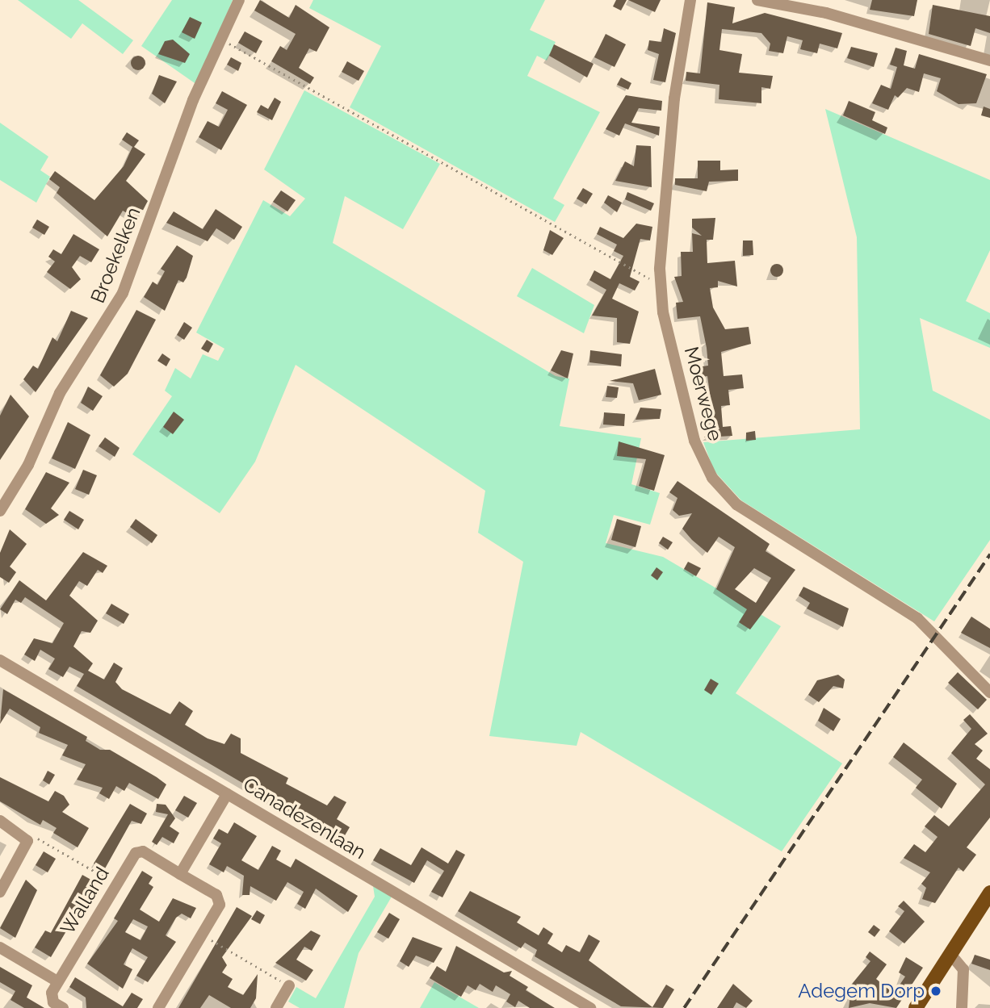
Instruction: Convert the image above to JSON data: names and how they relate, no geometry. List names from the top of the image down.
{
  "streets": {
    "street": [
      "Broekelken",
      "Moerwege",
      "Canadezenlaan",
      "Walland"
    ]
  },
  "places": ["Adegem Dorp"]
}
